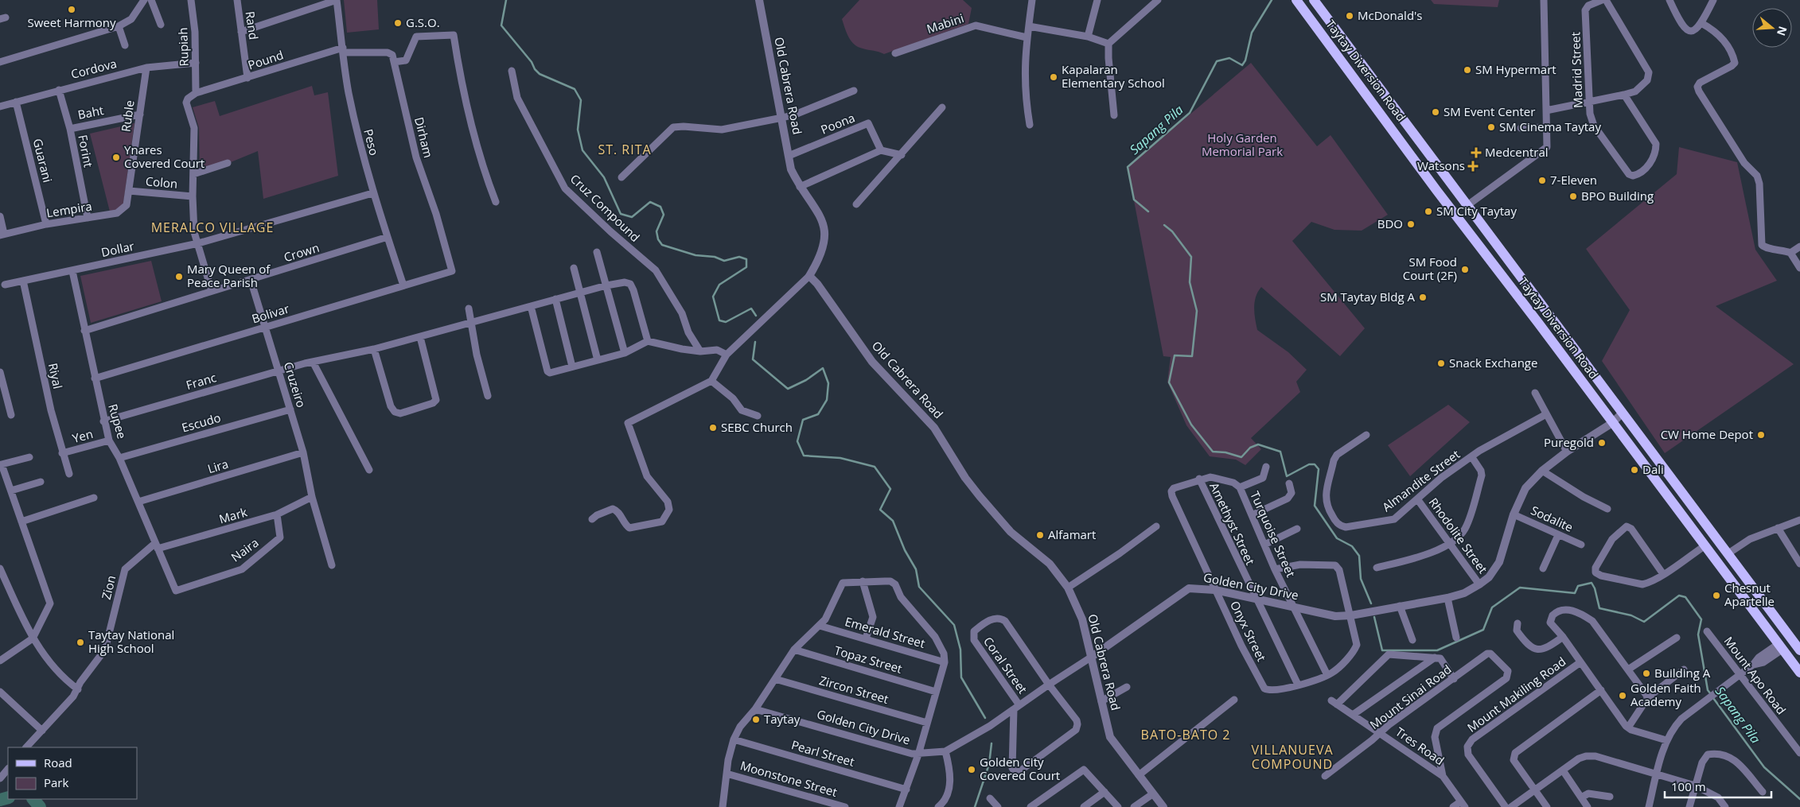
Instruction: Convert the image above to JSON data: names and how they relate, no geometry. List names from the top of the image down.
{
  "streets": {
    "main road": ["Taytay Diversion Road"],
    "street": [
      "Mabini",
      "Rand",
      "Rupiah",
      "Pound",
      "Cordova",
      "Madrid Street",
      "Old Cabrera Road",
      "Baht",
      "Ruble",
      "Poona",
      "Dirham",
      "Peso",
      "Forint",
      "Guarani",
      "Colon",
      "Cruz Compound",
      "Lempira",
      "Dollar",
      "Crown",
      "Bolivar",
      "Riyal",
      "Franc",
      "Cruzeiro",
      "Rupee",
      "Escudo",
      "Yen",
      "Lira",
      "Almandite Street",
      "Mark",
      "Sodalite",
      "Amethyst Street",
      "Turquoise Street",
      "Rhodolite Street",
      "Naira",
      "Golden City Drive",
      "Zion",
      "Onyx Street",
      "Emerald Street",
      "Topaz Street",
      "Coral Street",
      "Mount Apo Road",
      "Zircon Street",
      "Mount Makiling Road",
      "Mount Sinai Road",
      "Tres Road",
      "Pearl Street",
      "Moonstone Street"
    ]
  },
  "crossings": [
    ["Rand", "Pound"],
    ["Rupiah", "Pound"],
    ["Rupiah", "Cordova"],
    ["Pound", "Peso"],
    ["Cordova", "Ruble"],
    ["Cordova", "Forint"],
    ["Cordova", "Guarani"],
    ["Taytay Diversion Road", "Golden City Drive"],
    ["Old Cabrera Road", "Poona"],
    ["Old Cabrera Road", "Golden City Drive"],
    ["Baht", "Ruble"],
    ["Baht", "Forint"],
    ["Ruble", "Colon"],
    ["Ruble", "Lempira"],
    ["Dirham", "Bolivar"],
    ["Peso", "Dollar"],
    ["Peso", "Crown"],
    ["Peso", "Bolivar"],
    ["Forint", "Lempira"],
    ["Guarani", "Lempira"],
    ["Colon", "Lempira"],
    ["Dollar", "Riyal"],
    ["Dollar", "Rupee"],
    ["Crown", "Cruzeiro"],
    ["Crown", "Rupee"],
    ["Bolivar", "Cruzeiro"],
    ["Bolivar", "Rupee"],
    ["Riyal", "Yen"],
    ["Franc", "Cruzeiro"],
    ["Franc", "Rupee"],
    ["Cruzeiro", "Escudo"],
    ["Cruzeiro", "Lira"],
    ["Cruzeiro", "Mark"],
    ["Rupee", "Escudo"],
    ["Rupee", "Yen"],
    ["Rupee", "Lira"],
    ["Rupee", "Mark"],
    ["Rupee", "Naira"],
    ["Rupee", "Zion"],
    ["Almandite Street", "Rhodolite Street"],
    ["Mark", "Naira"],
    ["Mark", "Zion"],
    ["Sodalite", "Golden City Drive"],
    ["Amethyst Street", "Golden City Drive"],
    ["Amethyst Street", "Onyx Street"],
    ["Turquoise Street", "Golden City Drive"],
    ["Rhodolite Street", "Golden City Drive"],
    ["Golden City Drive", "Onyx Street"],
    ["Golden City Drive", "Coral Street"],
    ["Mount Sinai Road", "Tres Road"]
  ],
  "districts": [
    "ST. RITA",
    "MERALCO VILLAGE",
    "BATO-BATO 2",
    "VILLANUEVA COMPOUND"
  ],
  "water": ["Sapang Pila"],
  "parks": ["Holy Garden Memorial Park"],
  "places": {
    "other": [
      "Sweet Harmony",
      "McDonald's",
      "G.S.O.",
      "SM Hypermart",
      "Kapalaran Elementary School",
      "SM Event Center",
      "SM Cinema Taytay",
      "Ynares Covered Court",
      "7-Eleven",
      "BPO Building",
      "SM City Taytay",
      "BDO",
      "SM Food Court (2F)",
      "Mary Queen of Peace Parish",
      "SM Taytay Bldg A",
      "Snack Exchange",
      "SEBC Church",
      "CW Home Depot",
      "Puregold",
      "Dali",
      "Alfamart",
      "Chesnut Apartelle",
      "Taytay National High School",
      "Building A",
      "Golden Faith Academy",
      "Taytay",
      "Golden City Covered Court"
    ],
    "health": ["Medcentral", "Watsons"]
  },
  "legend": ["Road", "Park"],
  "scale_bar": "100 m",
  "north": "right"
}
